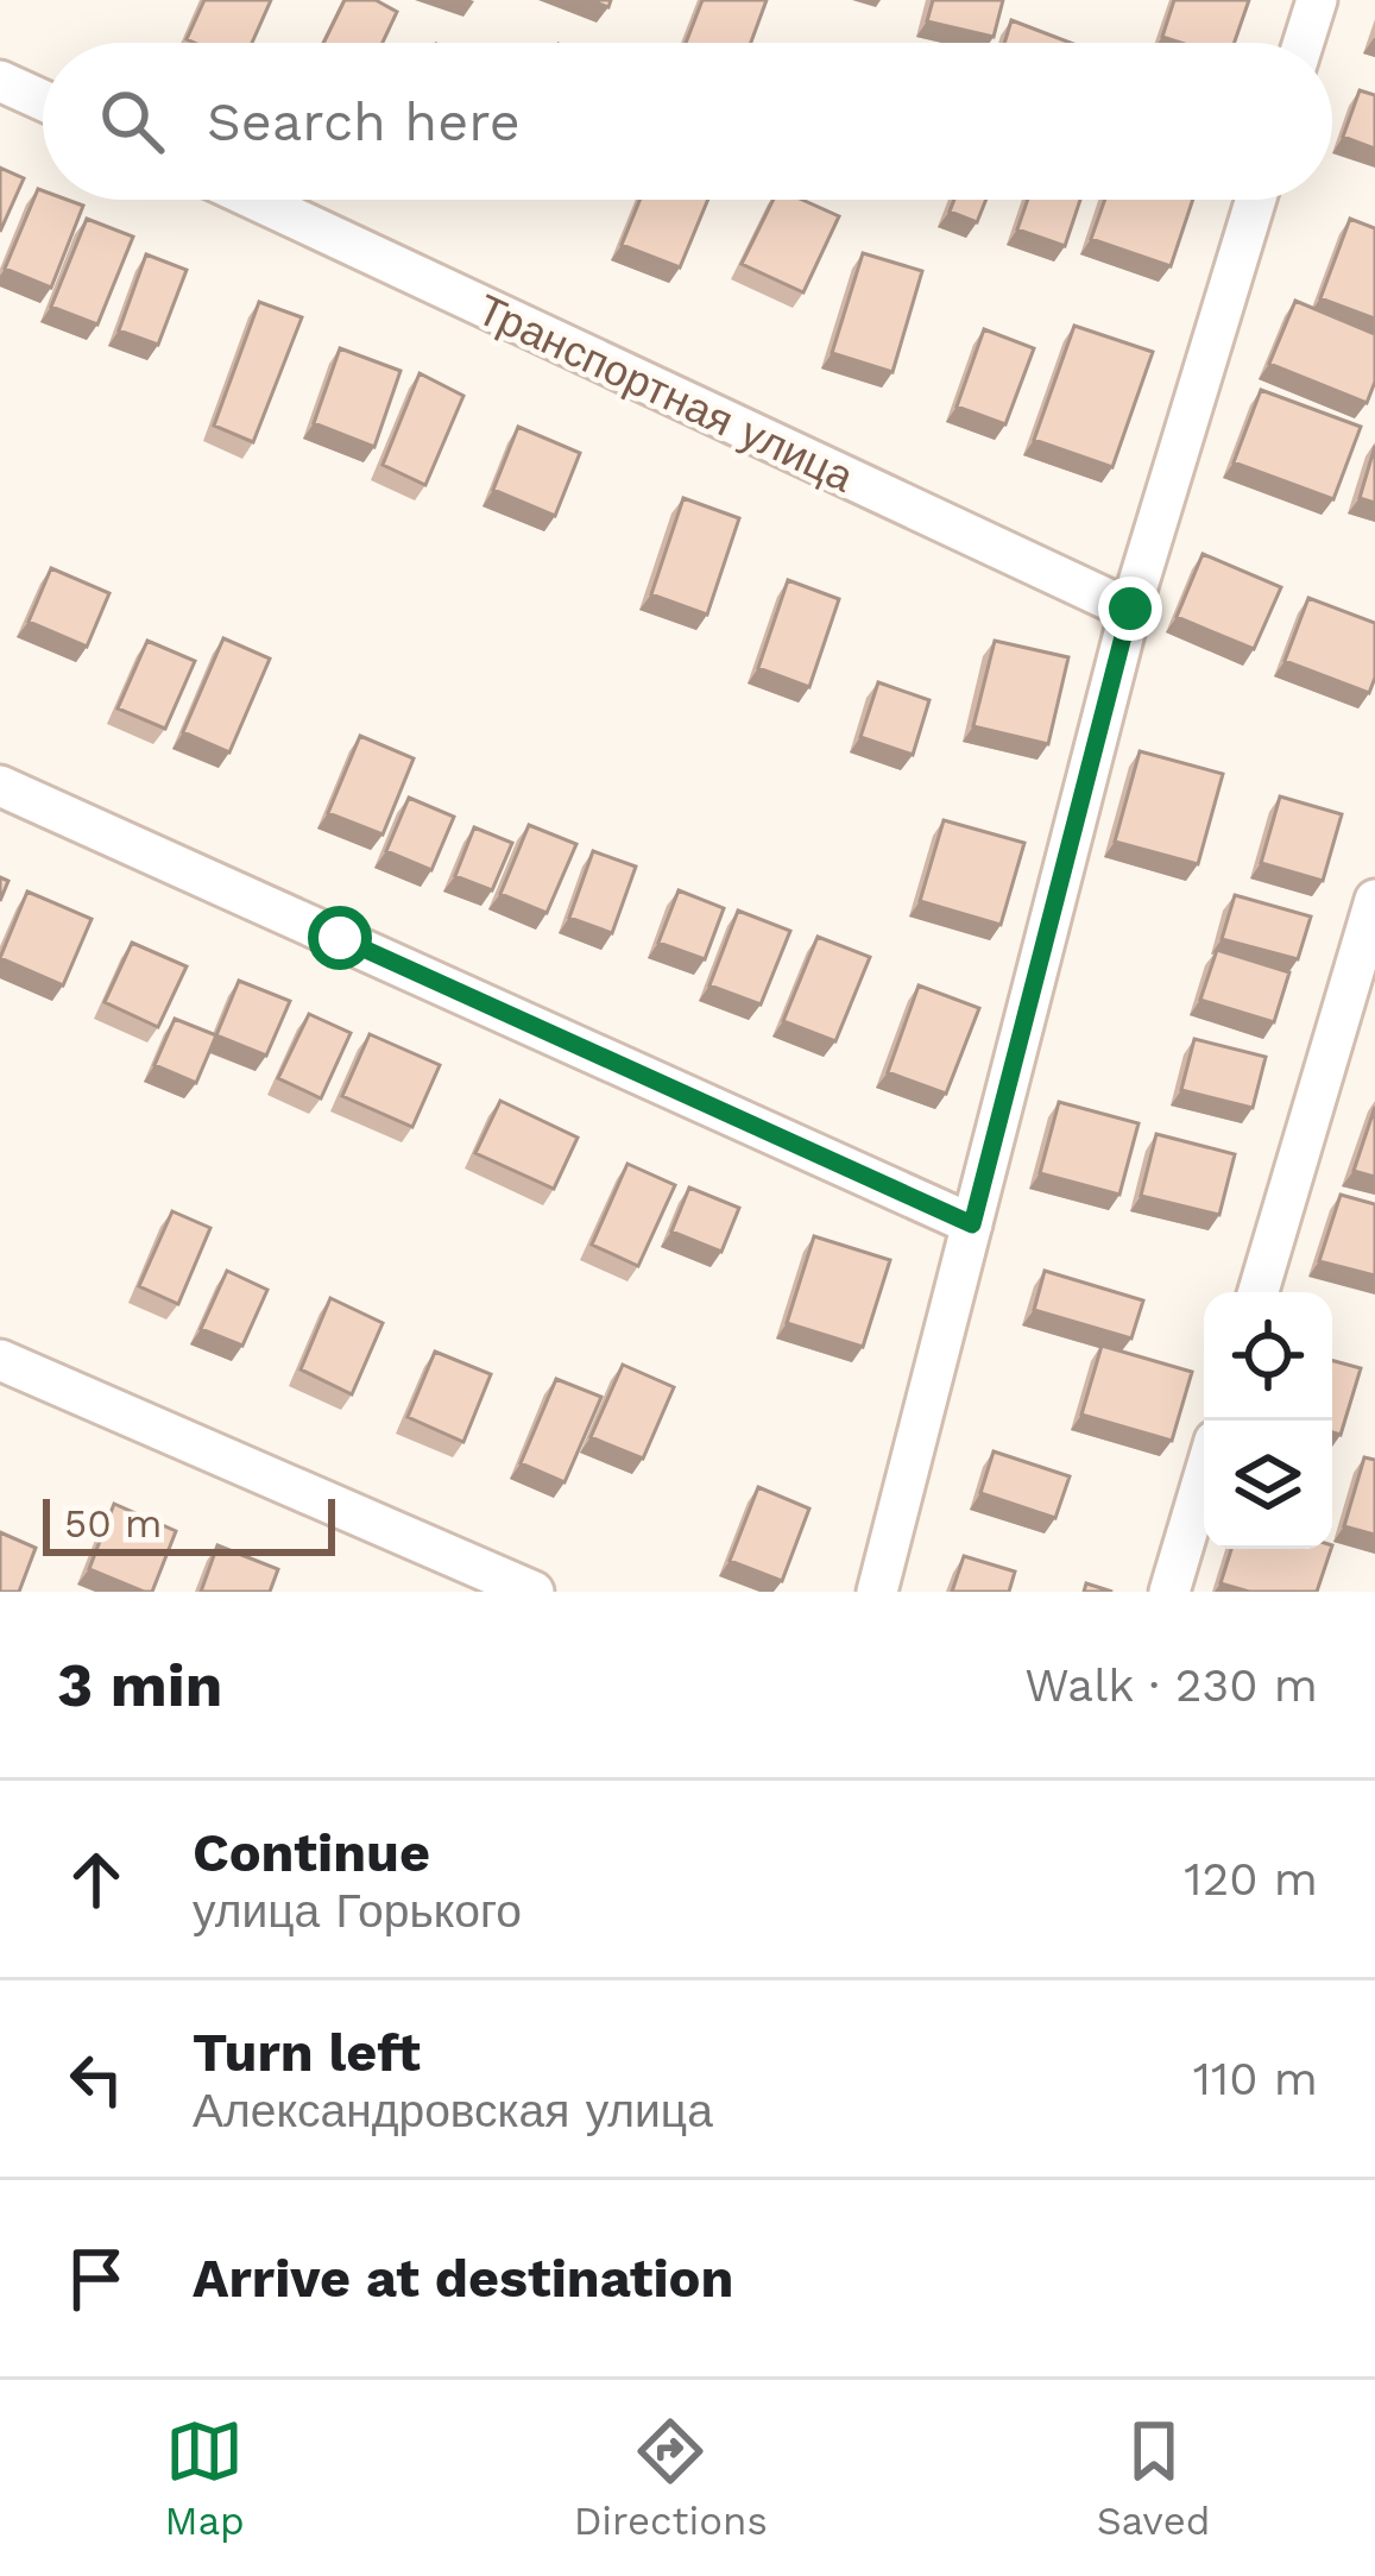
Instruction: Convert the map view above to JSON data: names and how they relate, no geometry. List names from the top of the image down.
{
  "streets": {
    "street": ["Транспортная улица"]
  },
  "scale_bar": "50 m",
  "page": {
    "search": "Search here",
    "scale": "50 m",
    "heading": ["3 min", "Walk · 230 m"],
    "list": [
      ["Continue", "улица Горького", "120 m"],
      ["Turn left", "Александровская улица", "110 m"],
      "Arrive at destination"
    ],
    "nav": ["Map", "Directions", "Saved"]
  }
}
